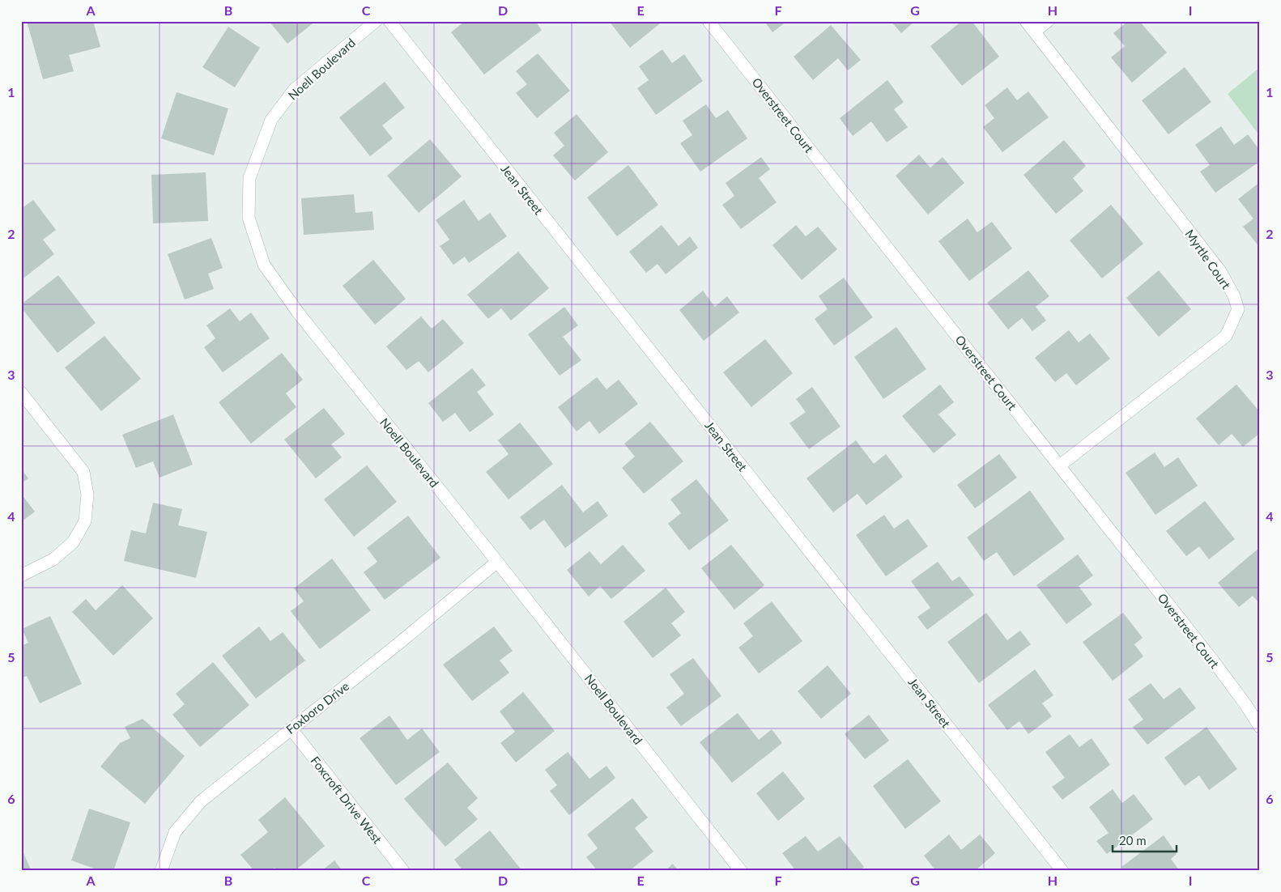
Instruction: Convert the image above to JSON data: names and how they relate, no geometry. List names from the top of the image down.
{
  "streets": {
    "street": [
      "Noell Boulevard",
      "Overstreet Court",
      "Jean Street",
      "Myrtle Court",
      "Foxboro Drive",
      "Foxcroft Drive West"
    ]
  },
  "crossings": [
    ["Noell Boulevard", "Foxboro Drive"],
    ["Overstreet Court", "Myrtle Court"],
    ["Foxboro Drive", "Foxcroft Drive West"]
  ],
  "scale_bar": "20 m",
  "grid": {
    "columns": [
      "A",
      "B",
      "C",
      "D",
      "E",
      "F",
      "G",
      "H",
      "I"
    ],
    "rows": [
      "1",
      "2",
      "3",
      "4",
      "5",
      "6"
    ]
  }
}
